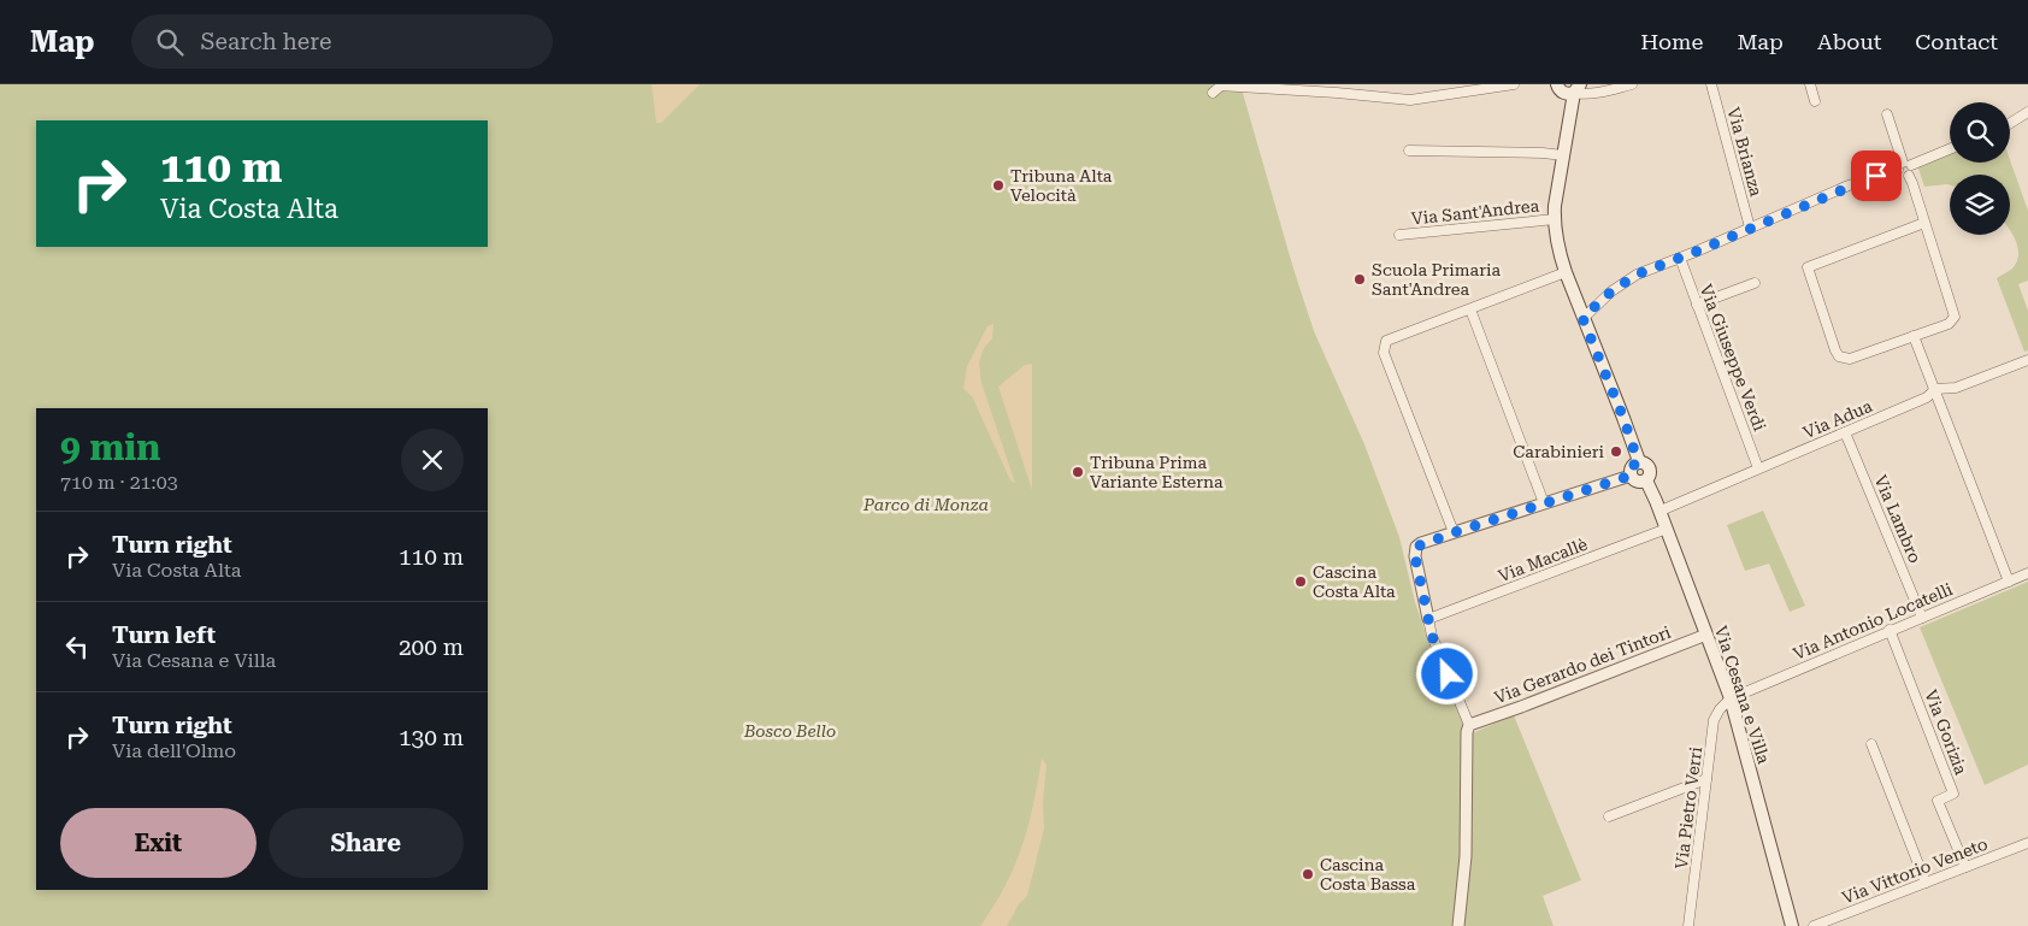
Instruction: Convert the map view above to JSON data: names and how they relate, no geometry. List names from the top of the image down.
{
  "streets": {
    "main road": ["Via Cesana e Villa"],
    "street": [
      "Via Brianza",
      "Via Sant'Andrea",
      "Via Giuseppe Verdi",
      "Via Adua",
      "Via Lambro",
      "Via Macallè",
      "Via Antonio Locatelli",
      "Via Gerardo dei Tintori",
      "Via Gorizia",
      "Via Pietro Verri",
      "Via Vittorio Veneto"
    ]
  },
  "crossings": [
    ["Via Giuseppe Verdi", "Via Adua"],
    ["Via Adua", "Via Lambro"],
    ["Via Adua", "Via Cesana e Villa"],
    ["Via Lambro", "Via Antonio Locatelli"],
    ["Via Macallè", "Via Cesana e Villa"],
    ["Via Antonio Locatelli", "Via Cesana e Villa"],
    ["Via Antonio Locatelli", "Via Gorizia"],
    ["Via Antonio Locatelli", "Via Pietro Verri"],
    ["Via Gerardo dei Tintori", "Via Cesana e Villa"],
    ["Via Cesana e Villa", "Via Pietro Verri"],
    ["Via Gorizia", "Via Vittorio Veneto"]
  ],
  "parks": ["Parco di Monza", "Bosco Bello"],
  "places": [
    "Tribuna Alta Velocità",
    "Scuola Primaria Sant'Andrea",
    "Carabinieri",
    "Tribuna Prima Variante Esterna",
    "Cascina Costa Alta",
    "Cascina Costa Bassa"
  ],
  "page": {
    "header": "Map",
    "search": "Search here",
    "nav": [
      "Home",
      "Map",
      "About",
      "Contact"
    ],
    "turn": ["110 m", "Via Costa Alta"],
    "heading": ["9 min", "710 m · 21:03"],
    "list": [
      {
        "name": "Turn right",
        "note": "Via Costa Alta",
        "value": "110 m"
      },
      {
        "name": "Turn left",
        "note": "Via Cesana e Villa",
        "value": "200 m"
      },
      {
        "name": "Turn right",
        "note": "Via dell'Olmo",
        "value": "130 m"
      }
    ],
    "buttons": ["Exit", "Share"]
  }
}
